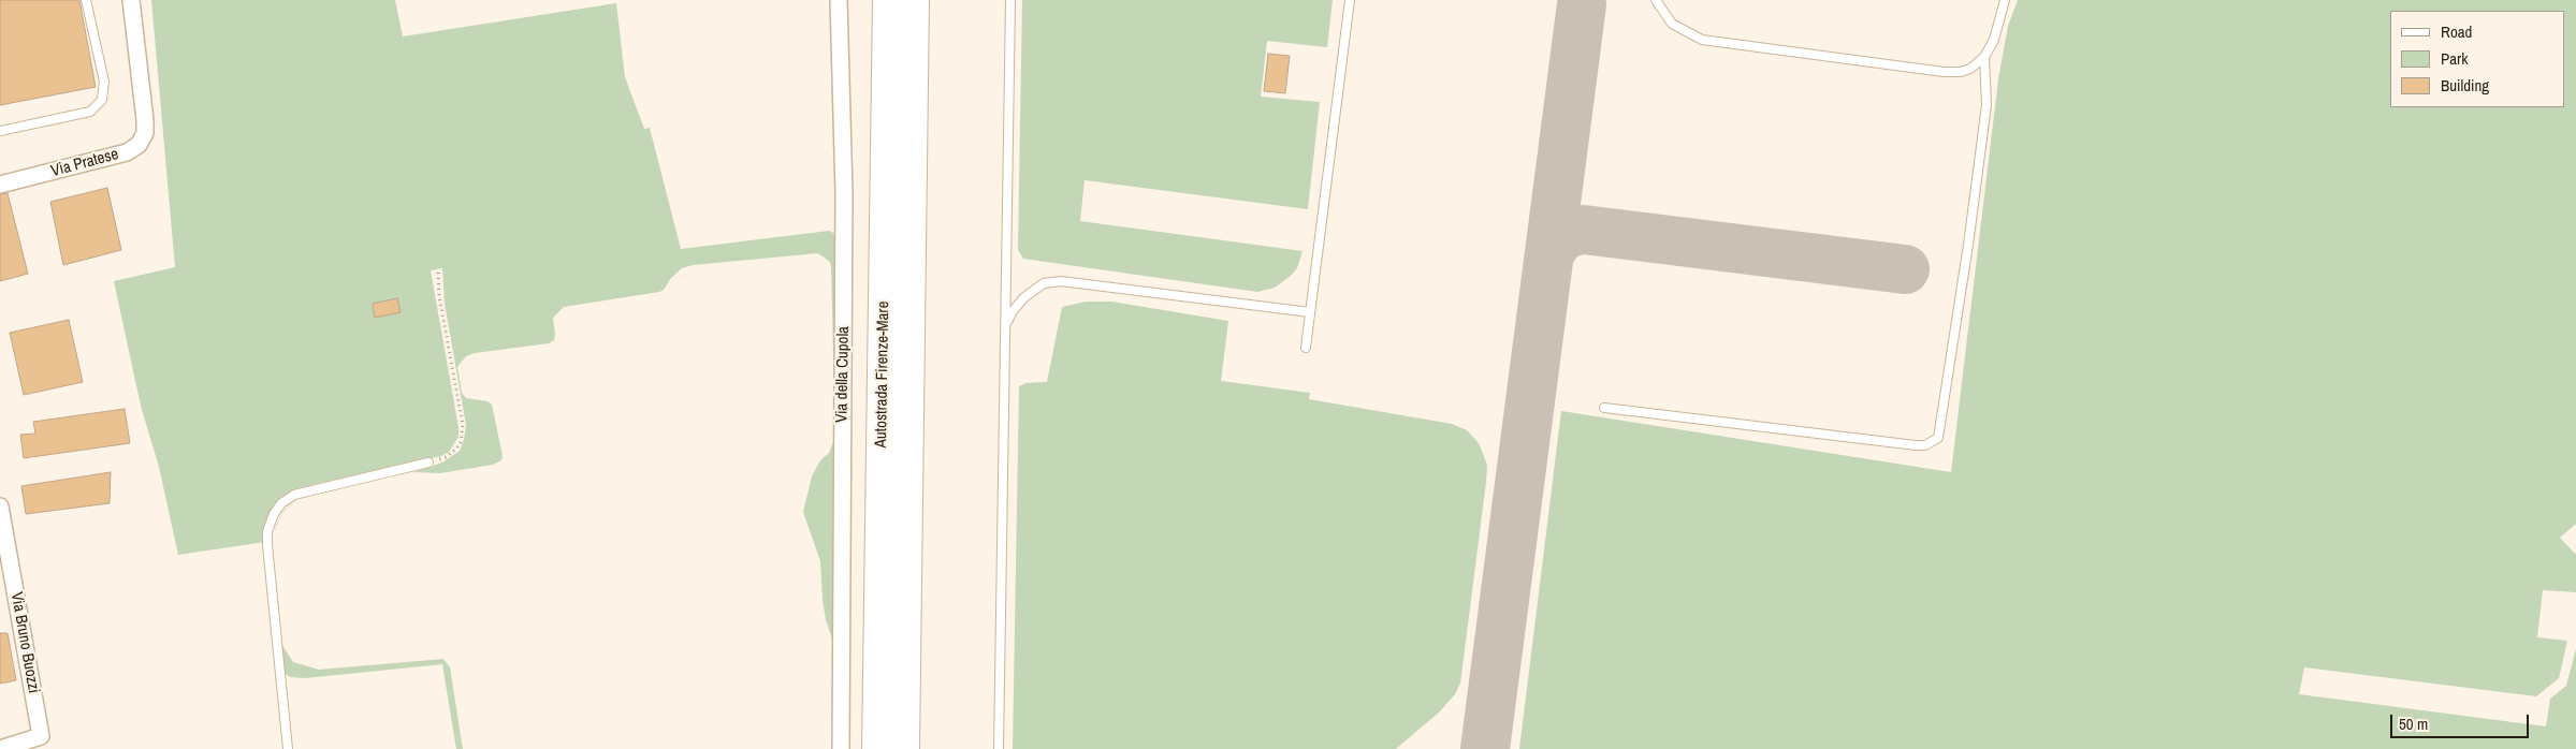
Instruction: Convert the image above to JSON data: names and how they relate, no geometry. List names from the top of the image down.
{
  "streets": {
    "highway": ["Autostrada Firenze-Mare"],
    "street": ["Via Pratese", "Via della Cupola", "Via Bruno Buozzi"]
  },
  "legend": ["Road", "Park", "Building"],
  "scale_bar": "50 m"
}
